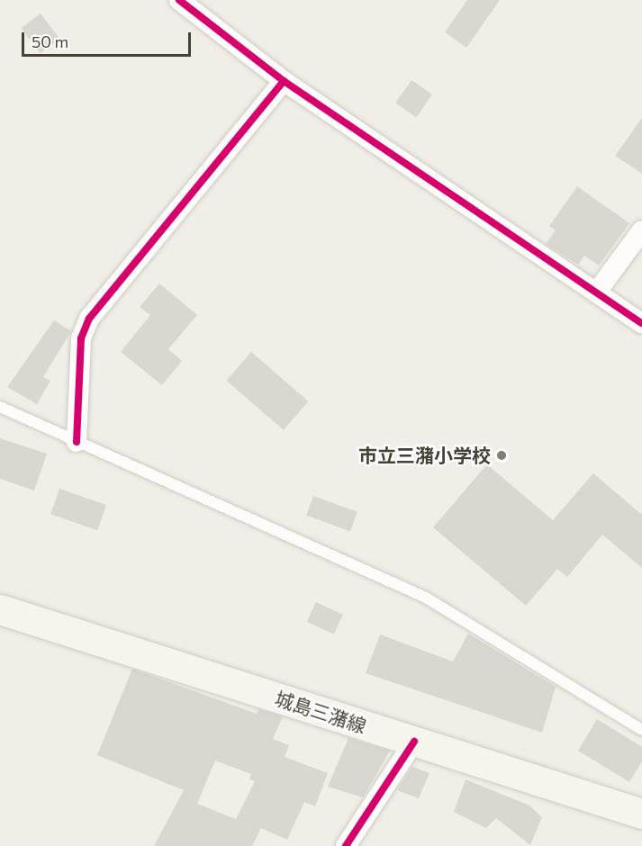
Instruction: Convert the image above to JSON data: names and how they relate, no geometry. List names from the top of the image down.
{
  "streets": {
    "main road": ["城島三潴線"]
  },
  "places": ["市立三潴小学校"],
  "scale_bar": "50 m"
}
